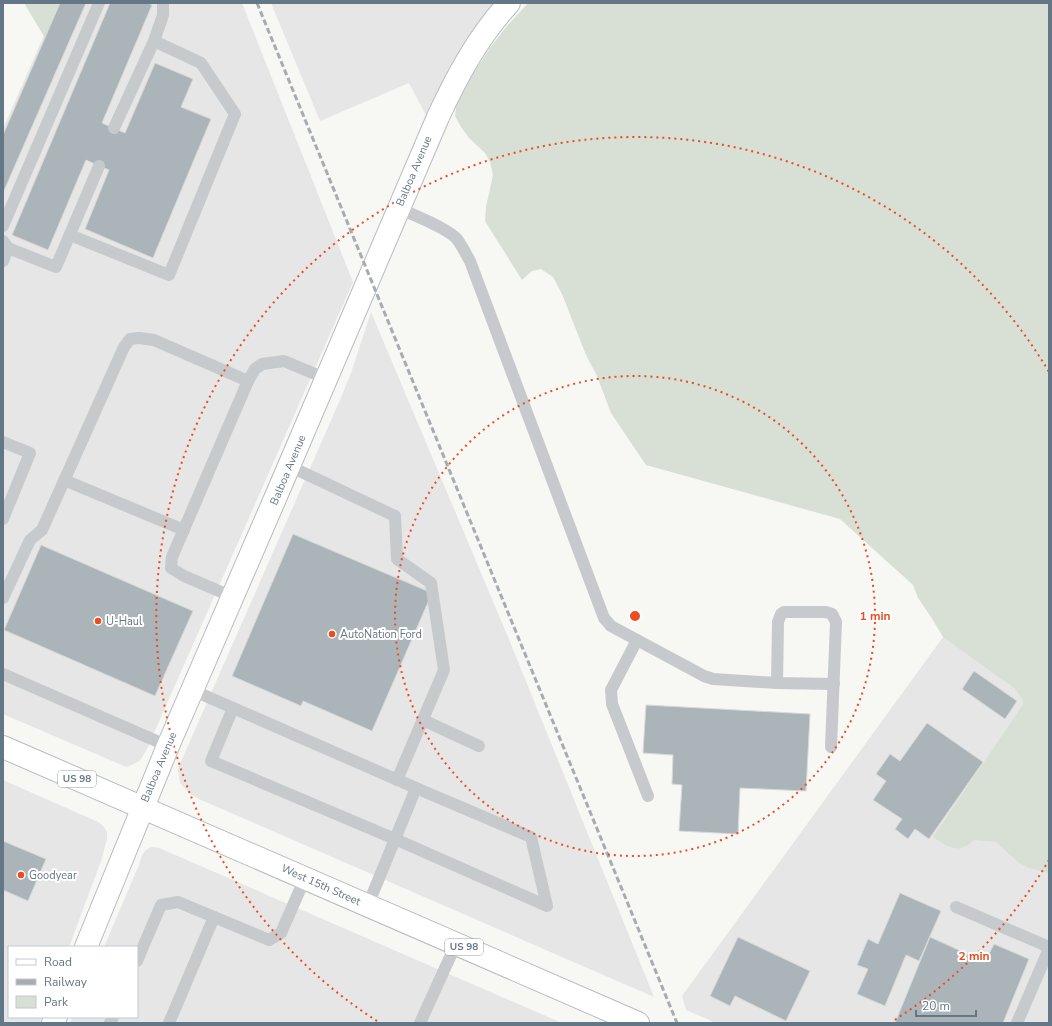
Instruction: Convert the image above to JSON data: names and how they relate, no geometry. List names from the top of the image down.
{
  "streets": {
    "main road": ["Balboa Avenue", "US 98", "West 15th Street"]
  },
  "crossings": [
    ["Balboa Avenue", "West 15th Street"]
  ],
  "places": ["U-Haul", "AutoNation Ford", "Goodyear"],
  "legend": ["Road", "Railway", "Park"],
  "scale_bar": "20 m",
  "rings": ["1 min", "2 min"]
}
